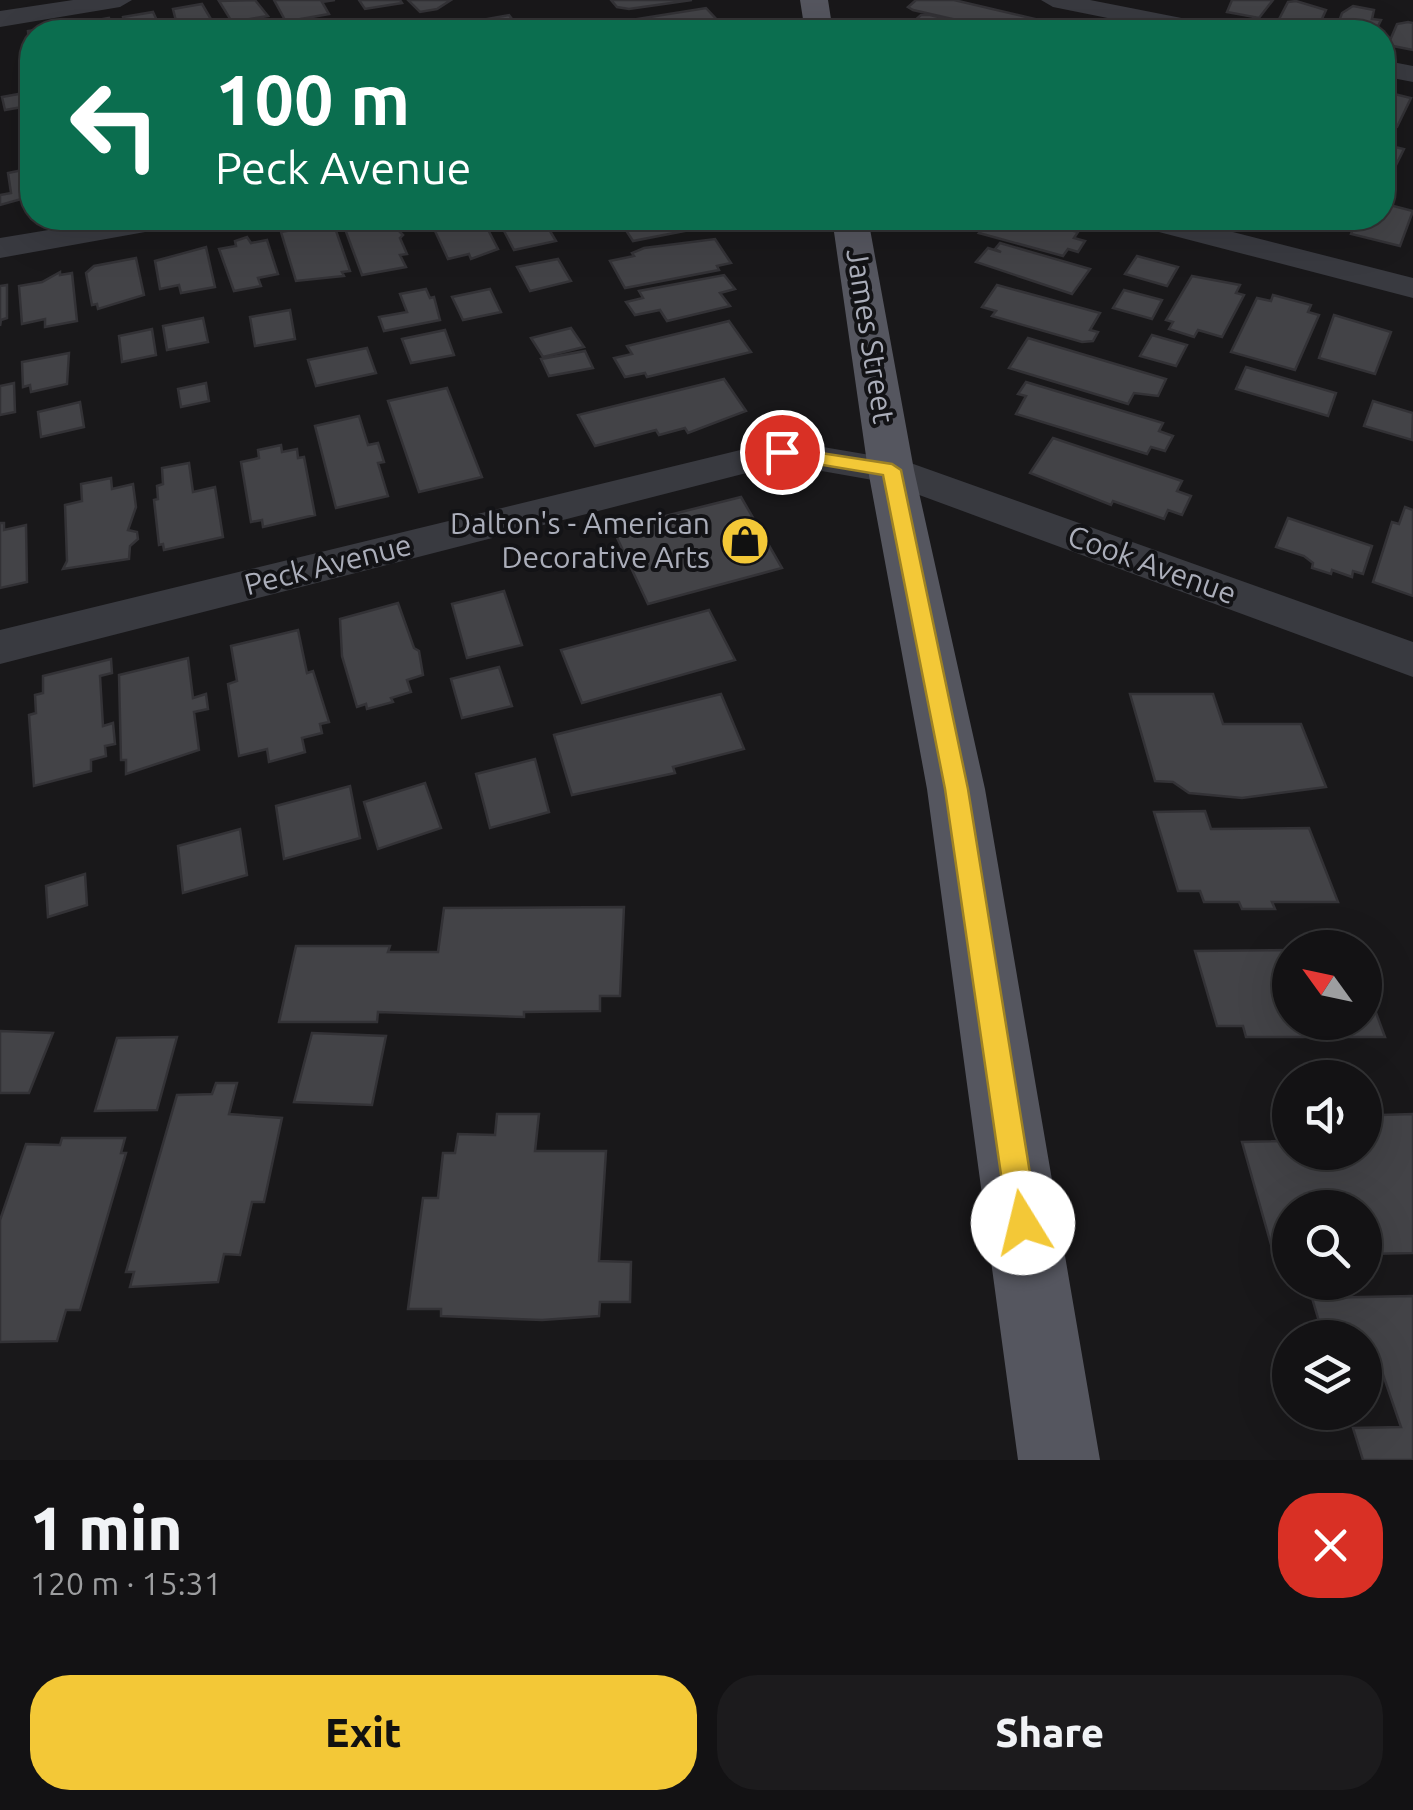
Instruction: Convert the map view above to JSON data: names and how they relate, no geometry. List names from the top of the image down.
{
  "streets": {
    "main road": ["James Street"],
    "street": ["Peck Avenue", "Cook Avenue"]
  },
  "crossings": [
    ["James Street", "Peck Avenue"],
    ["James Street", "Cook Avenue"],
    ["Peck Avenue", "Cook Avenue"]
  ],
  "places": {
    "shop": ["Dalton's - American Decorative Arts"]
  },
  "north": "top left",
  "page": {
    "turn": ["100 m", "Peck Avenue"],
    "heading": ["1 min", "120 m · 15:31"],
    "buttons": ["Exit", "Share"]
  }
}
